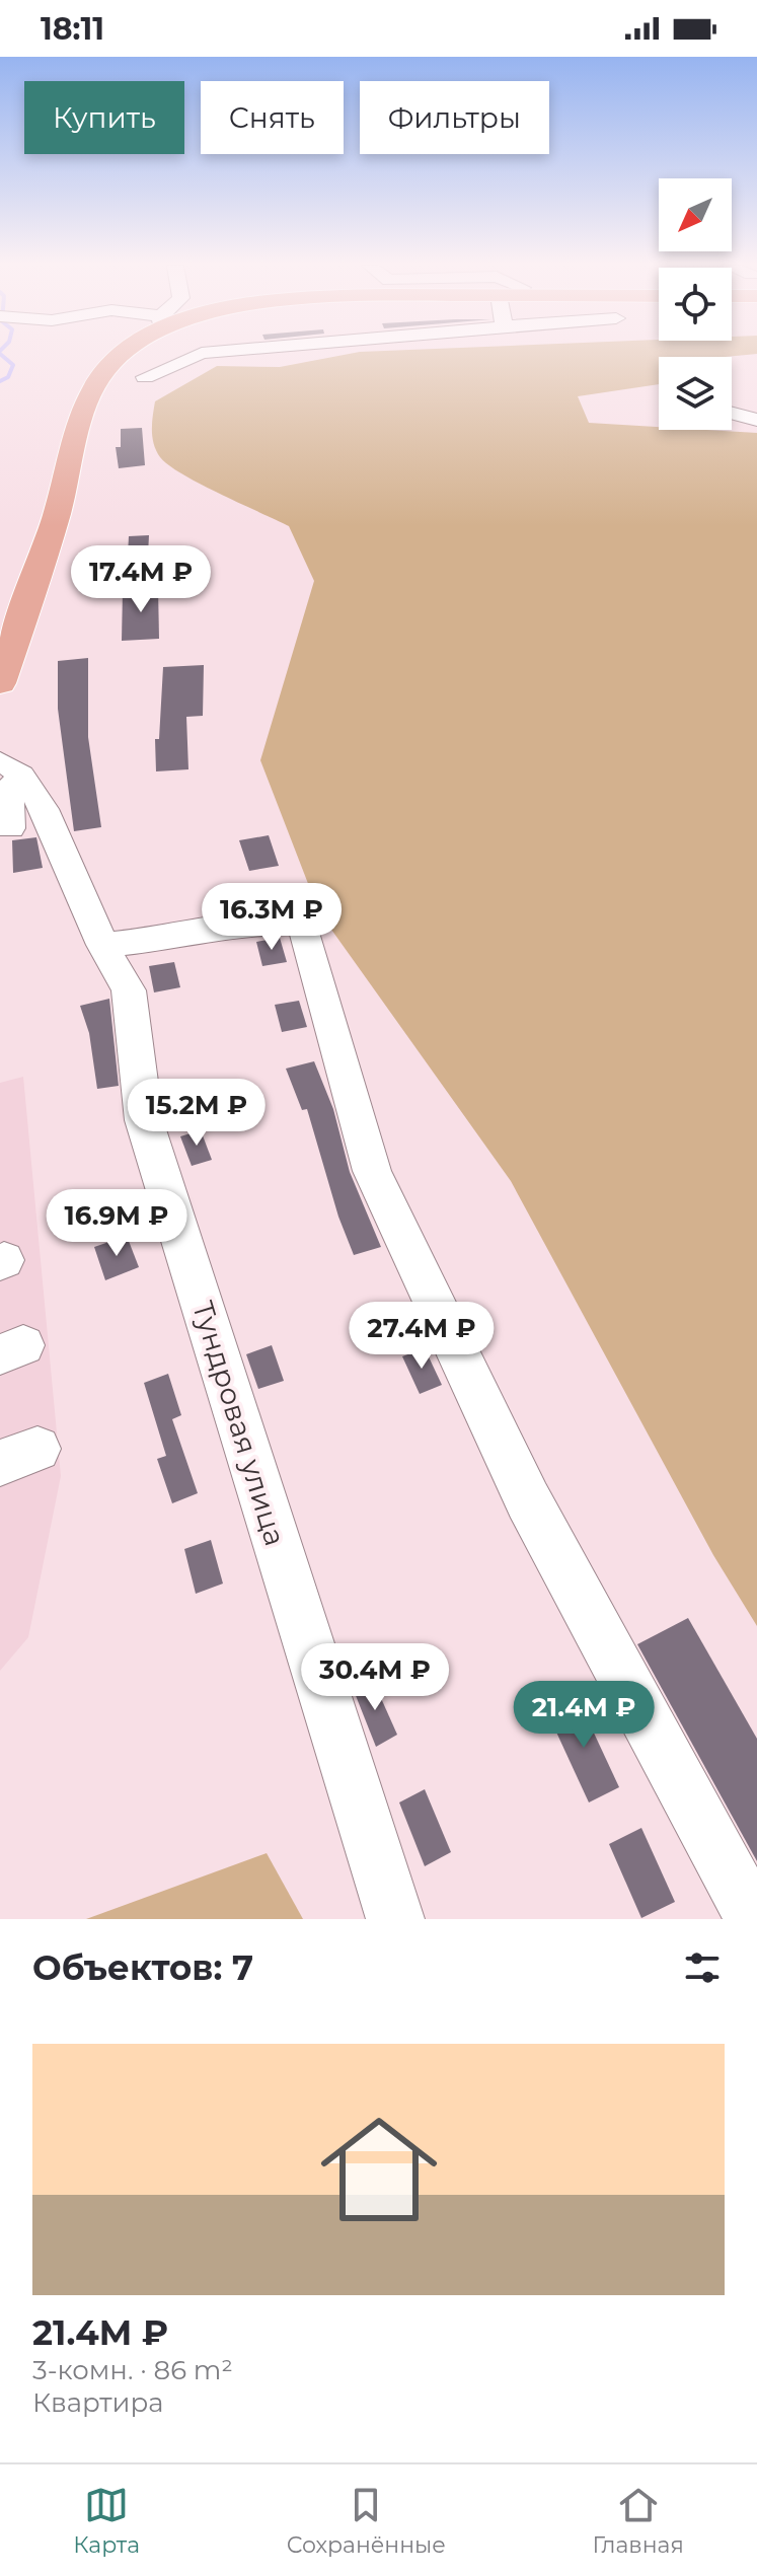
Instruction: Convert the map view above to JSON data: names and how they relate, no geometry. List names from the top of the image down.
{
  "streets": {
    "street": ["Тундровая улица"]
  },
  "north": "bottom left",
  "page": {
    "status": "18:11",
    "chip": ["Купить", "Снять", "Фильтры"],
    "price": [
      "17.4M ₽",
      "16.3M ₽",
      "15.2M ₽",
      "16.9M ₽",
      "27.4M ₽",
      "30.4M ₽",
      "21.4M ₽"
    ],
    "heading": "Объектов: 7",
    "list": [
      {
        "name": "21.4M ₽",
        "note": "3-комн. · 86 m² · Квартира"
      }
    ],
    "tabs": ["Карта", "Сохранённые", "Главная"]
  }
}
